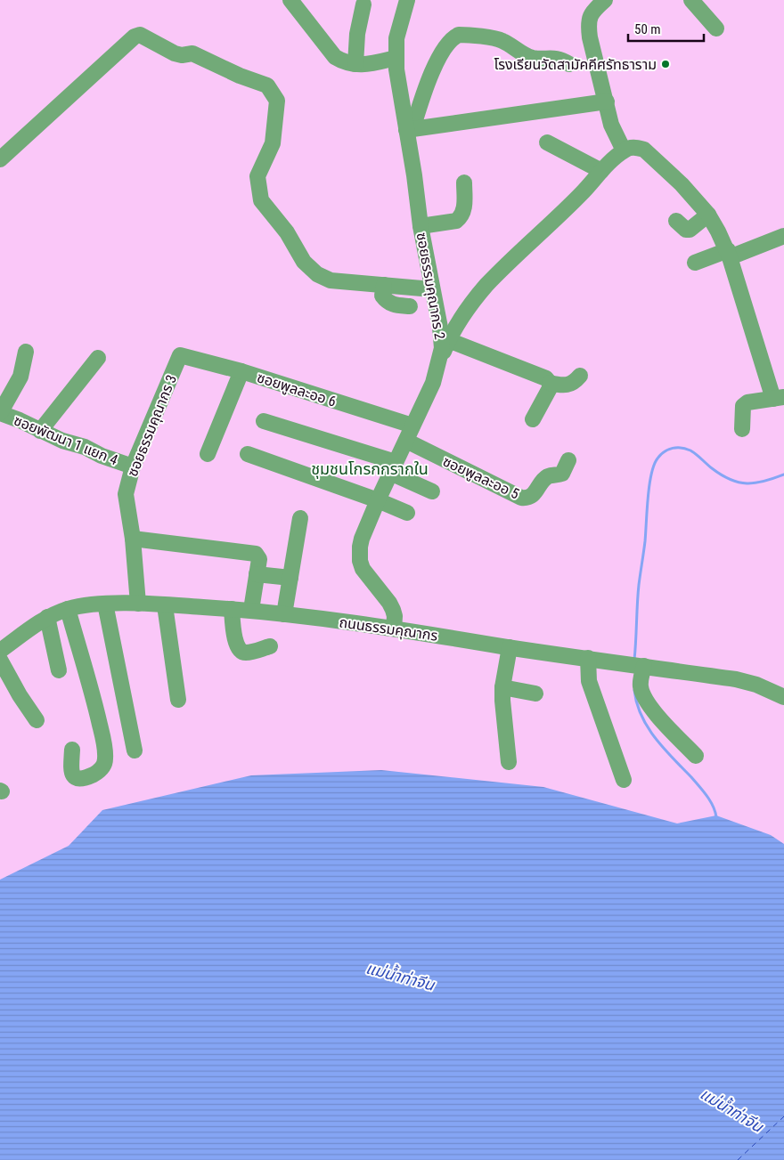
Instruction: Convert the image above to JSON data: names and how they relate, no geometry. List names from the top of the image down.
{
  "streets": {
    "street": [
      "ซอยธรรมคุณากร 2",
      "ซอยพูลละออ 6",
      "ซอยธรรมคุณากร 3",
      "ซอยพัฒนา 1 แยก 4",
      "ซอยพูลละออ 5",
      "ถนนธรรมคุณากร"
    ]
  },
  "crossings": [
    ["ซอยธรรมคุณากร 2", "ซอยพูลละออ 6"],
    ["ซอยธรรมคุณากร 2", "ซอยพูลละออ 5"],
    ["ซอยธรรมคุณากร 2", "ถนนธรรมคุณากร"],
    ["ซอยพูลละออ 6", "ซอยธรรมคุณากร 3"],
    ["ซอยธรรมคุณากร 3", "ซอยพัฒนา 1 แยก 4"],
    ["ซอยธรรมคุณากร 3", "ถนนธรรมคุณากร"]
  ],
  "districts": ["ชุมชนโกรกกรากใน"],
  "water": ["แม่น้ำท่าจีน"],
  "places": ["โรงเรียนวัดสามัคคีศรัทธาราม"],
  "scale_bar": "50 m"
}
